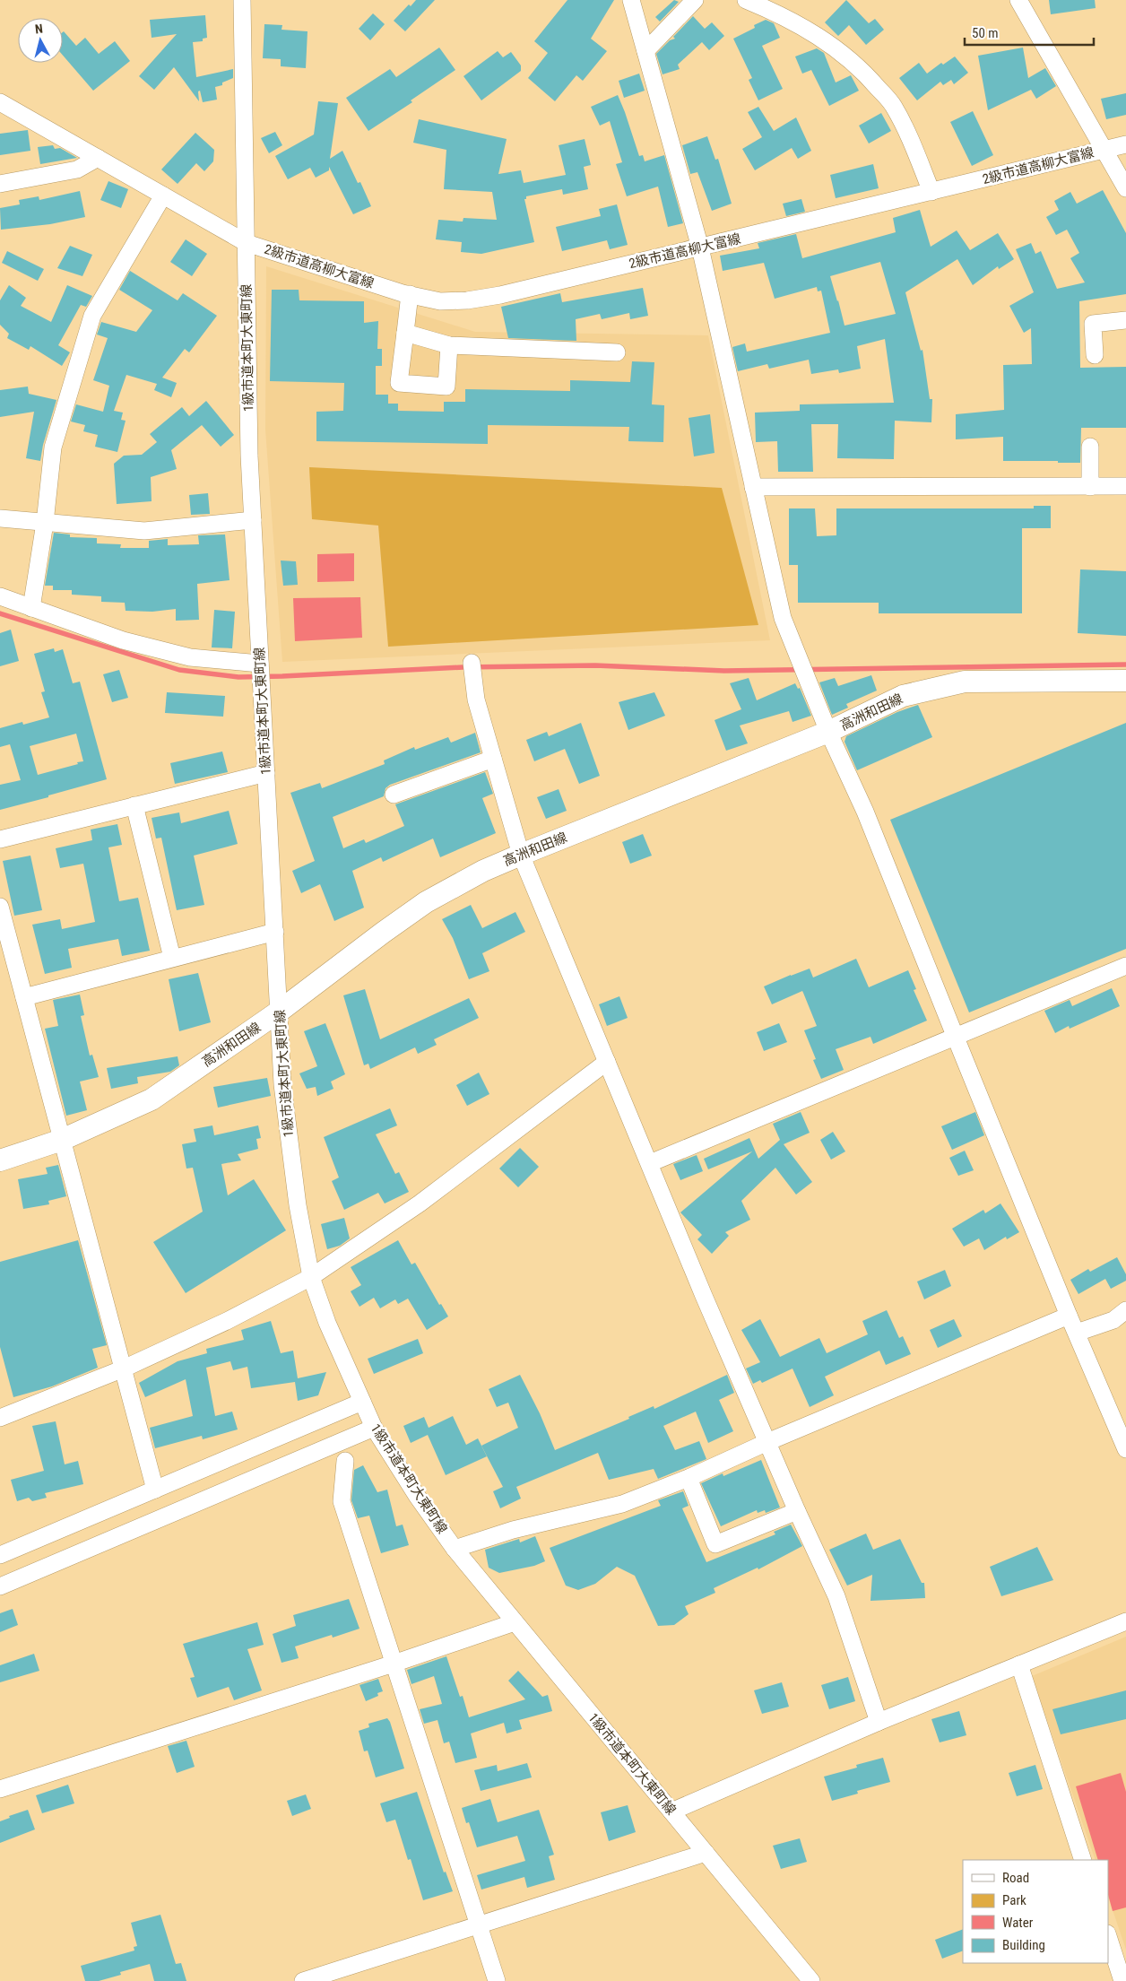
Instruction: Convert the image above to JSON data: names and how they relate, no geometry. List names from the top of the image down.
{
  "streets": {
    "main road": ["高洲和田線"],
    "street": ["2級市道高柳大富線", "1級市道本町大東町線"]
  },
  "crossings": [
    ["2級市道高柳大富線", "1級市道本町大東町線"],
    ["1級市道本町大東町線", "高洲和田線"]
  ],
  "legend": [
    "Road",
    "Park",
    "Water",
    "Building"
  ],
  "scale_bar": "50 m",
  "north": "top"
}
